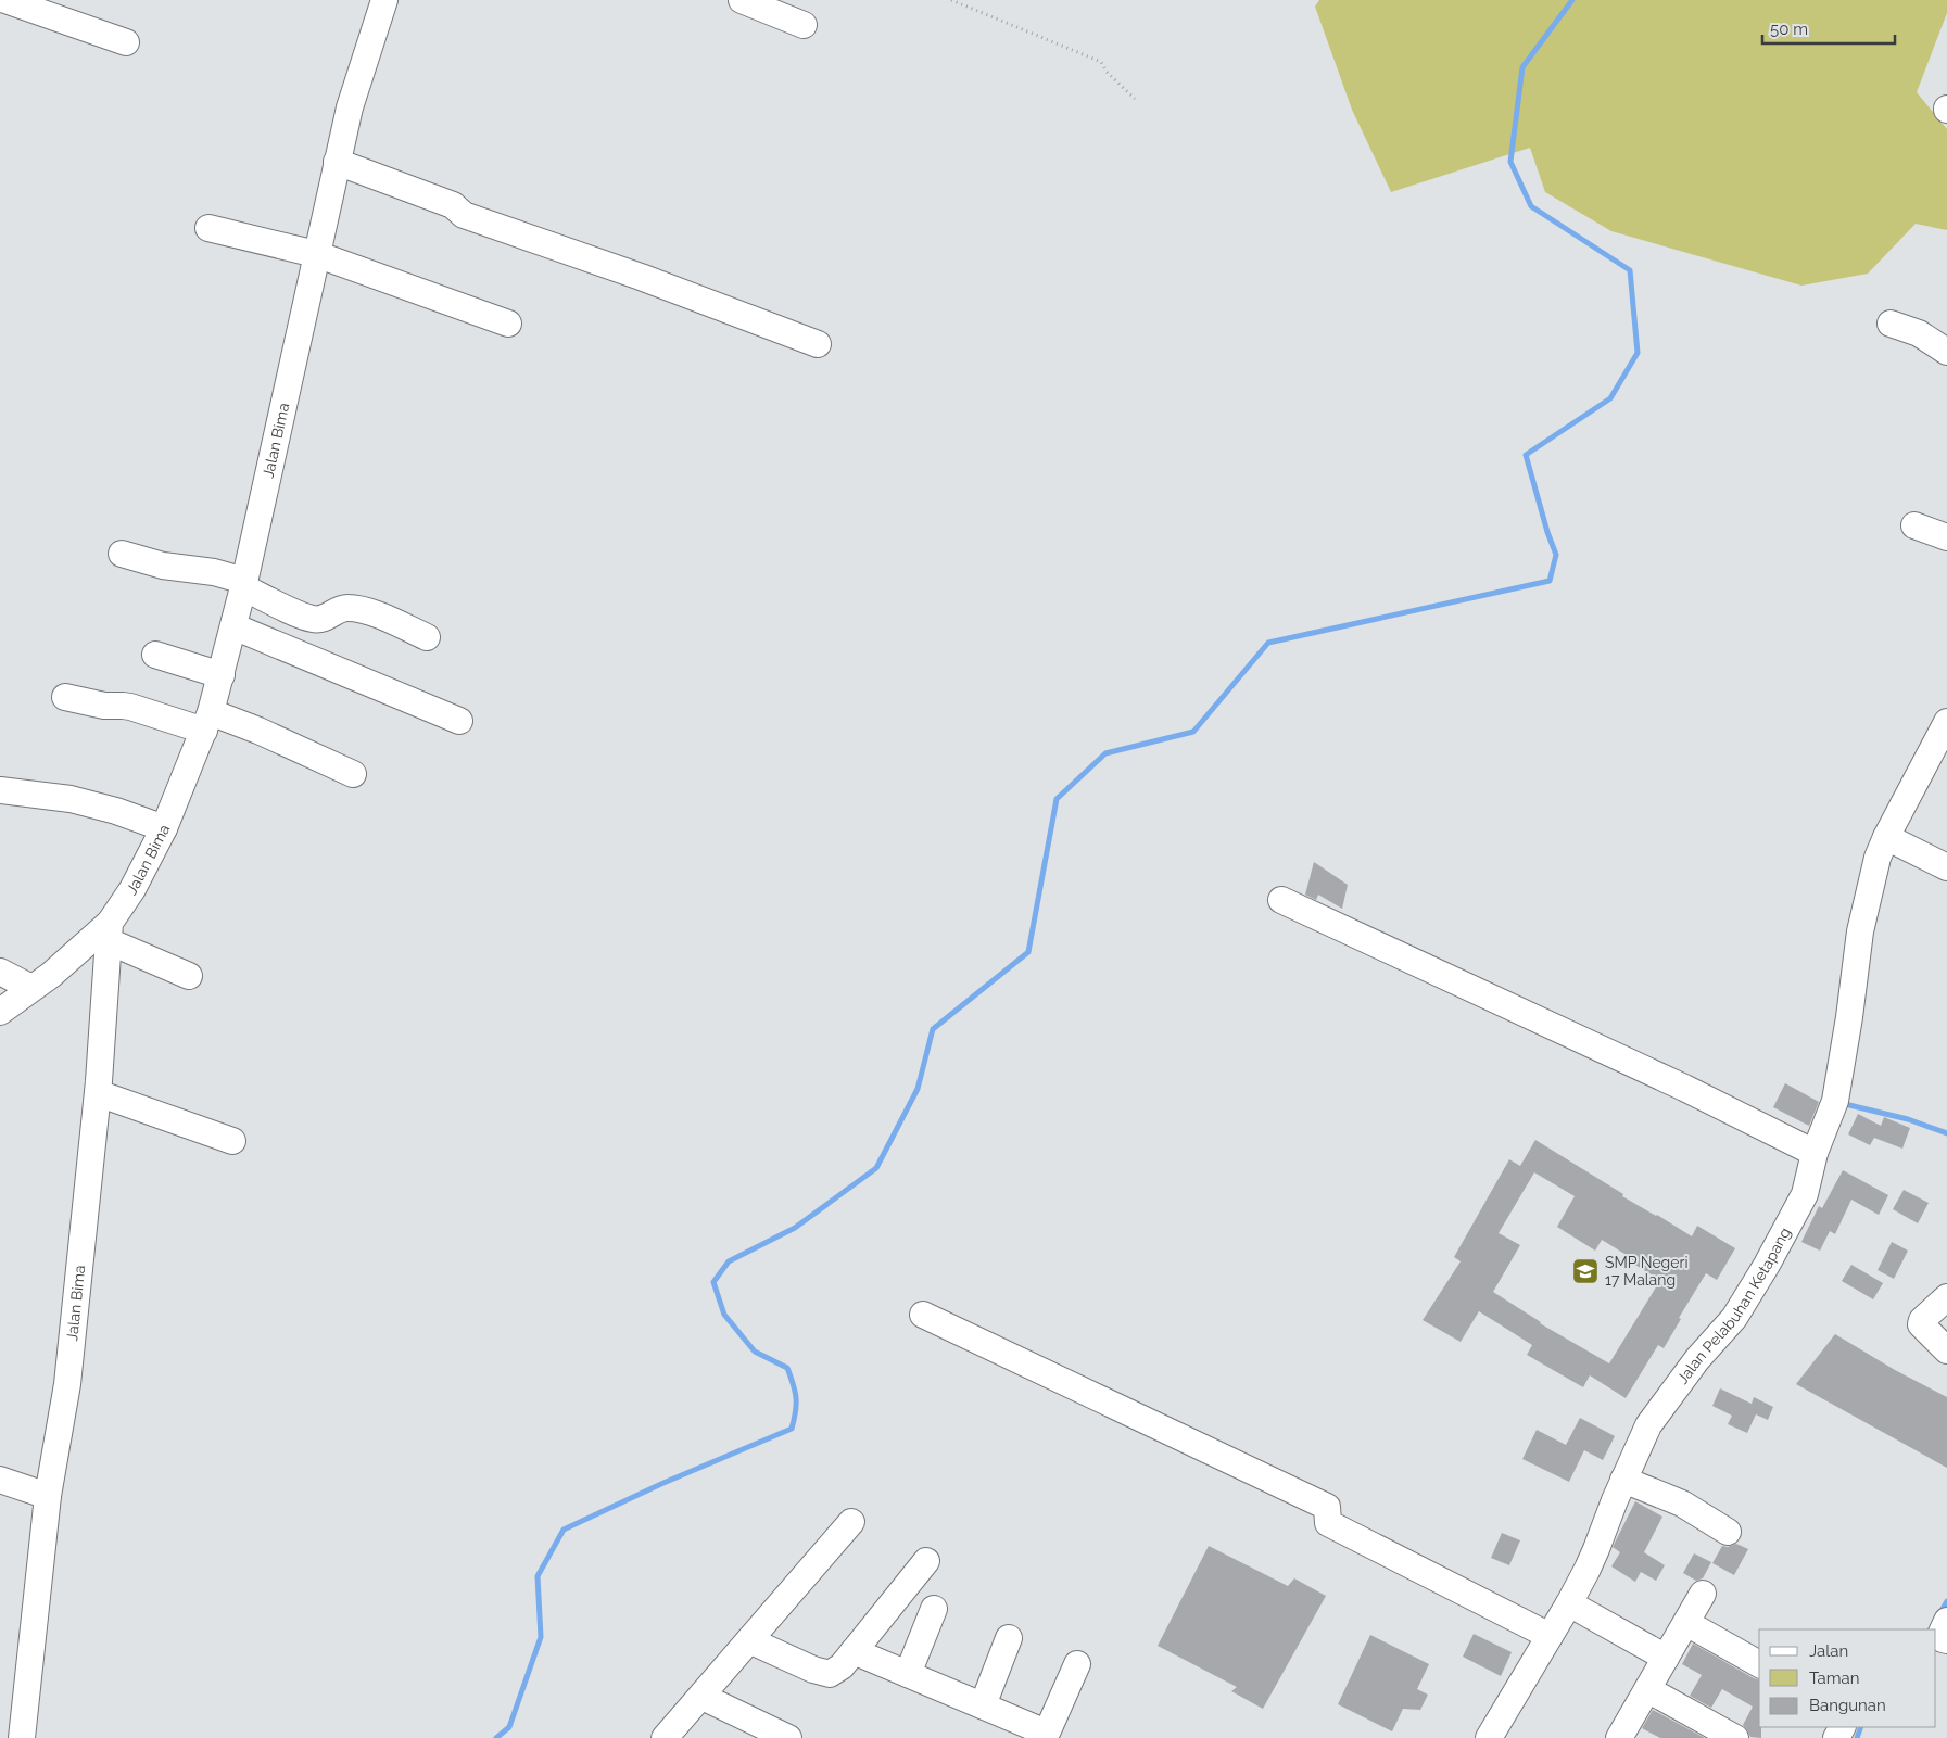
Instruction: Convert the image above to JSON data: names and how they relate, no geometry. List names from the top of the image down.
{
  "streets": {
    "street": ["Jalan Bima", "Jalan Pelabuhan Ketapang"]
  },
  "places": {
    "school or university": ["SMP Negeri 17 Malang"]
  },
  "legend": ["Jalan", "Taman", "Bangunan"],
  "scale_bar": "50 m"
}
